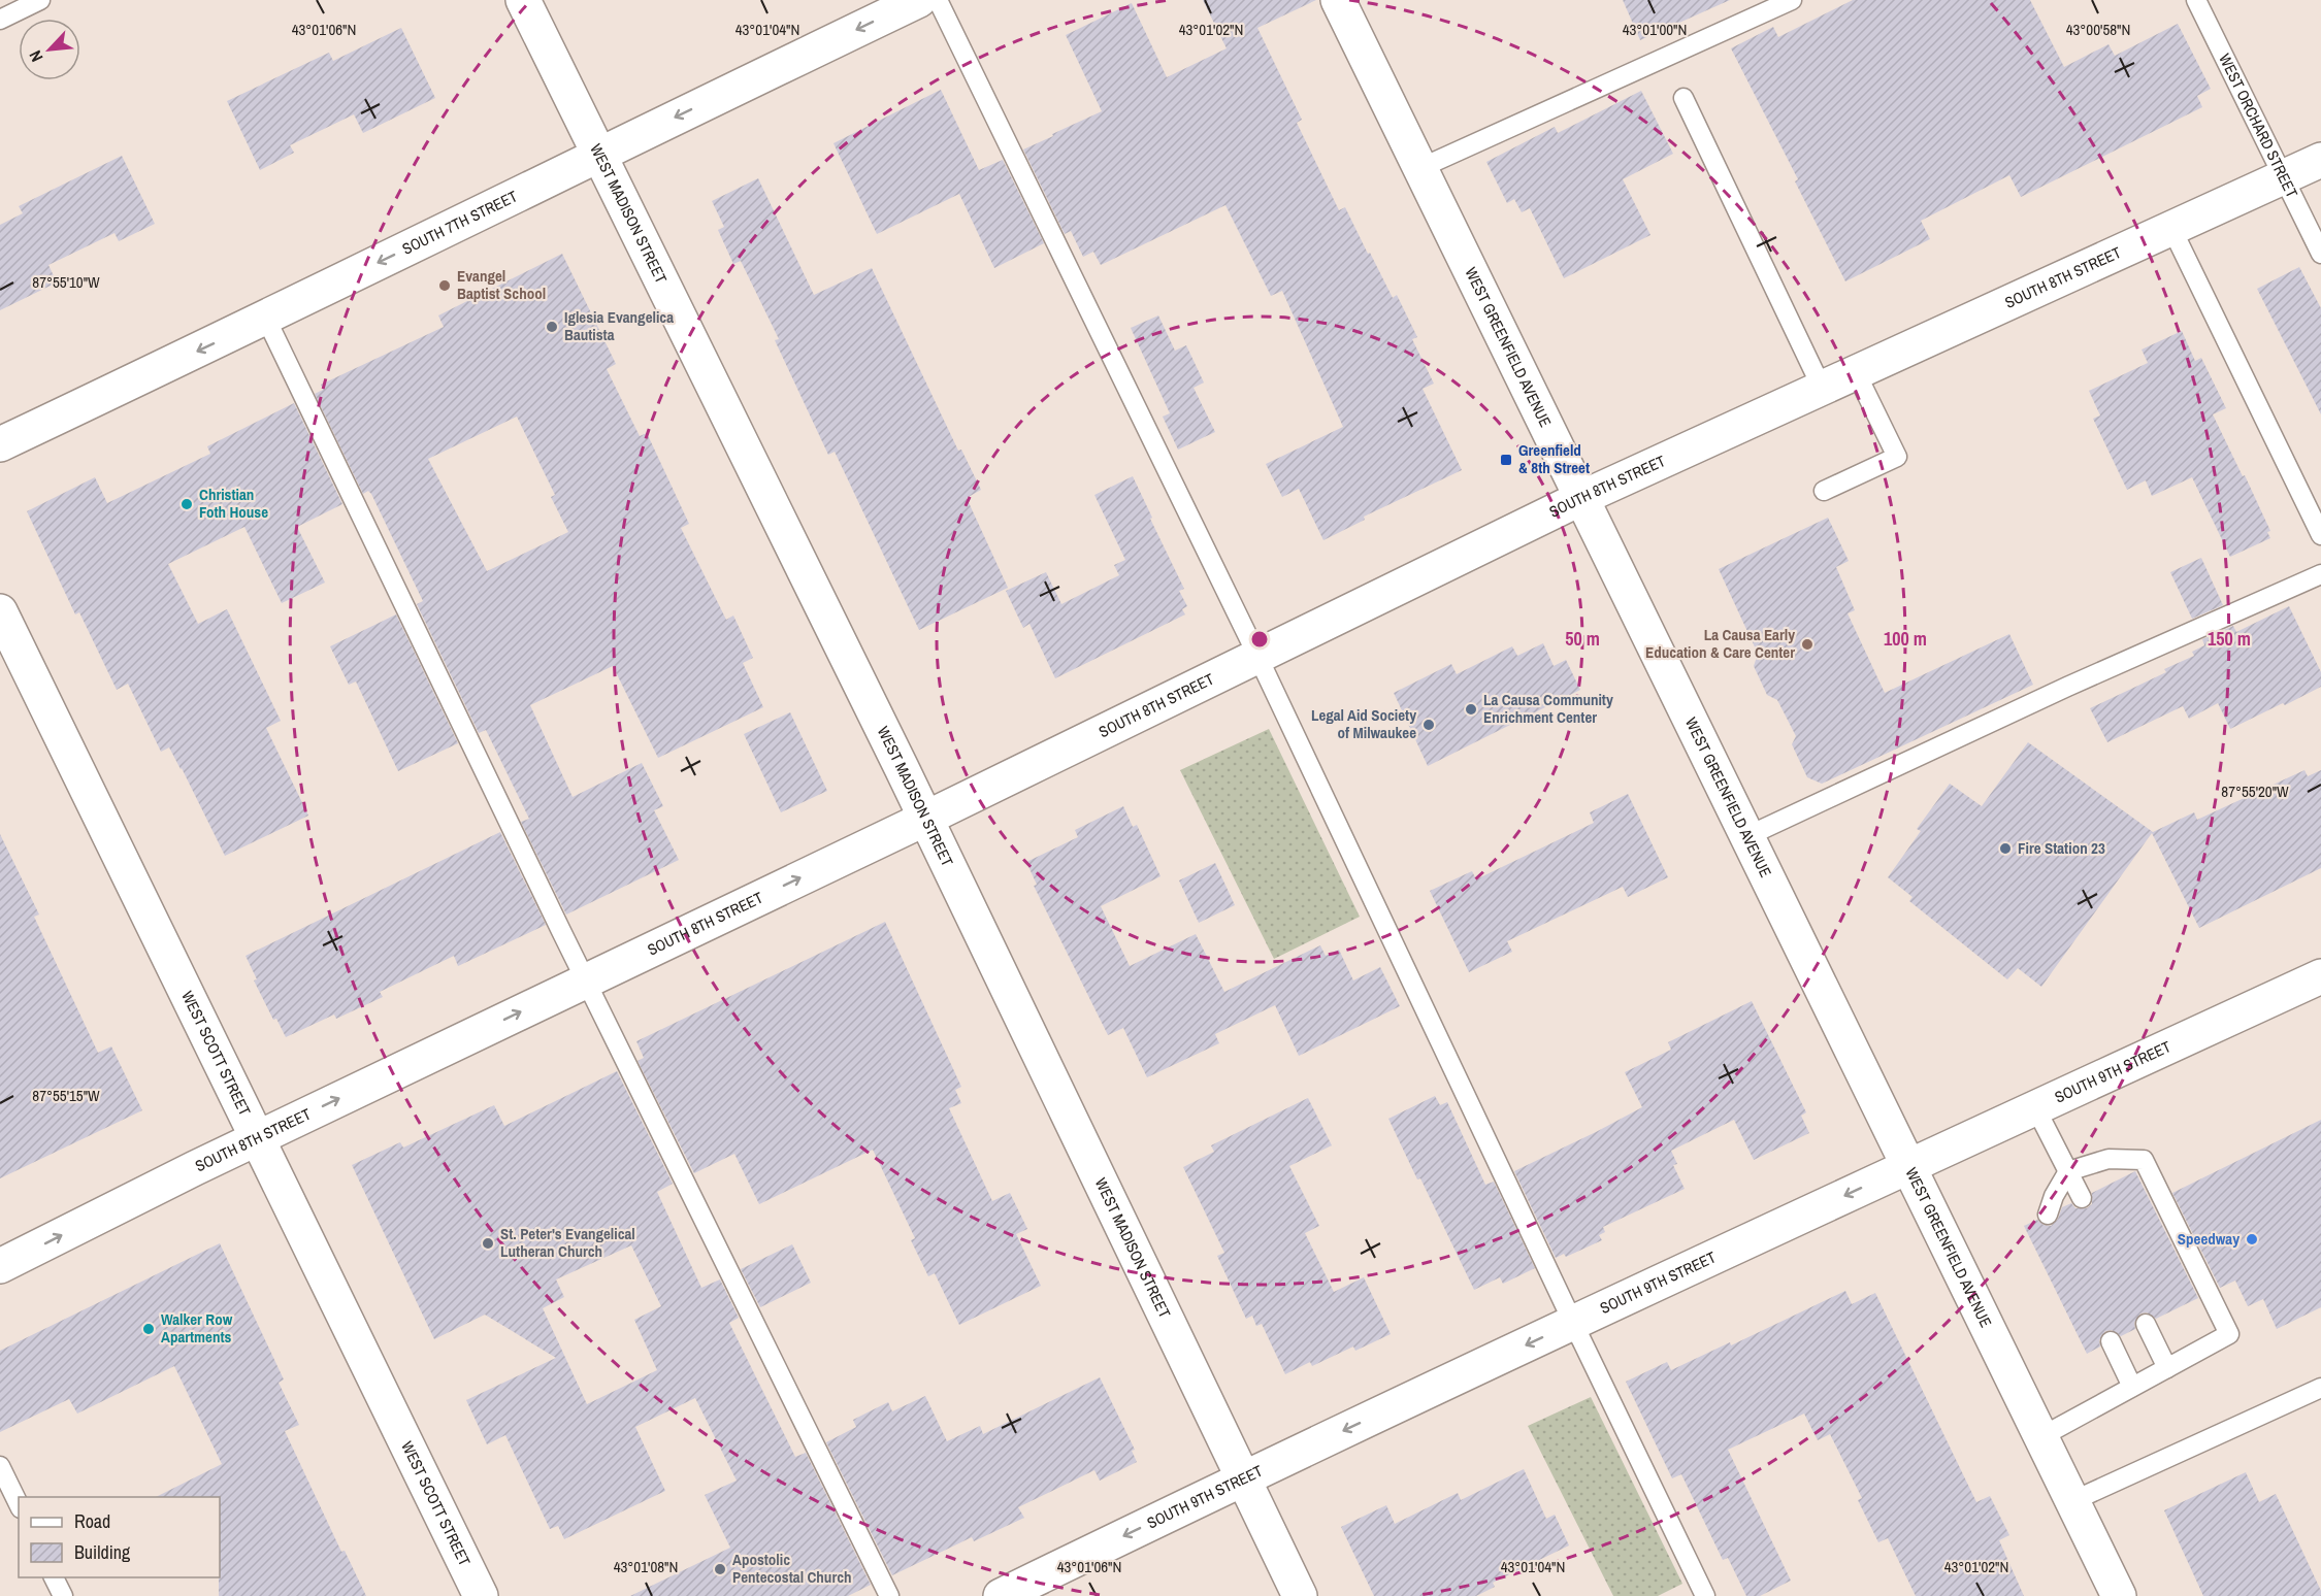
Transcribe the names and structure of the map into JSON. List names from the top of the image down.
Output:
{
  "streets": {
    "street": [
      "WEST MADISON STREET",
      "SOUTH 7TH STREET",
      "SOUTH 8TH STREET",
      "WEST GREENFIELD AVENUE",
      "WEST SCOTT STREET",
      "SOUTH 9TH STREET"
    ],
    "lane": ["WEST ORCHARD STREET"]
  },
  "crossings": [
    ["WEST ORCHARD STREET", "SOUTH 8TH STREET"],
    ["WEST MADISON STREET", "SOUTH 7TH STREET"],
    ["WEST MADISON STREET", "SOUTH 8TH STREET"],
    ["WEST MADISON STREET", "SOUTH 9TH STREET"],
    ["SOUTH 8TH STREET", "WEST GREENFIELD AVENUE"],
    ["SOUTH 8TH STREET", "WEST SCOTT STREET"],
    ["WEST GREENFIELD AVENUE", "SOUTH 9TH STREET"]
  ],
  "one_way": ["SOUTH 7TH STREET", "SOUTH 8TH STREET", "SOUTH 9TH STREET"],
  "places": {
    "other": [
      "Evangel Baptist School",
      "Iglesia Evangelica Bautista",
      "Christian Foth House",
      "La Causa Early Education & Care Center",
      "La Causa Community Enrichment Center",
      "Legal Aid Society of Milwaukee",
      "Fire Station 23",
      "Speedway",
      "St. Peter's Evangelical Lutheran Church",
      "Walker Row Apartments",
      "Apostolic Pentecostal Church"
    ],
    "transit": ["Greenfield & 8th Street"]
  },
  "legend": ["Road", "Building"],
  "north": "bottom left",
  "coordinates": [
    "43°01'06\"N",
    "43°01'04\"N",
    "43°01'02\"N",
    "43°00'58\"N",
    "43°01'00\"N",
    "87°55'10\"W",
    "87°55'20\"W",
    "87°55'15\"W",
    "43°01'08\"N"
  ],
  "rings": ["50 m", "100 m", "150 m"]
}
